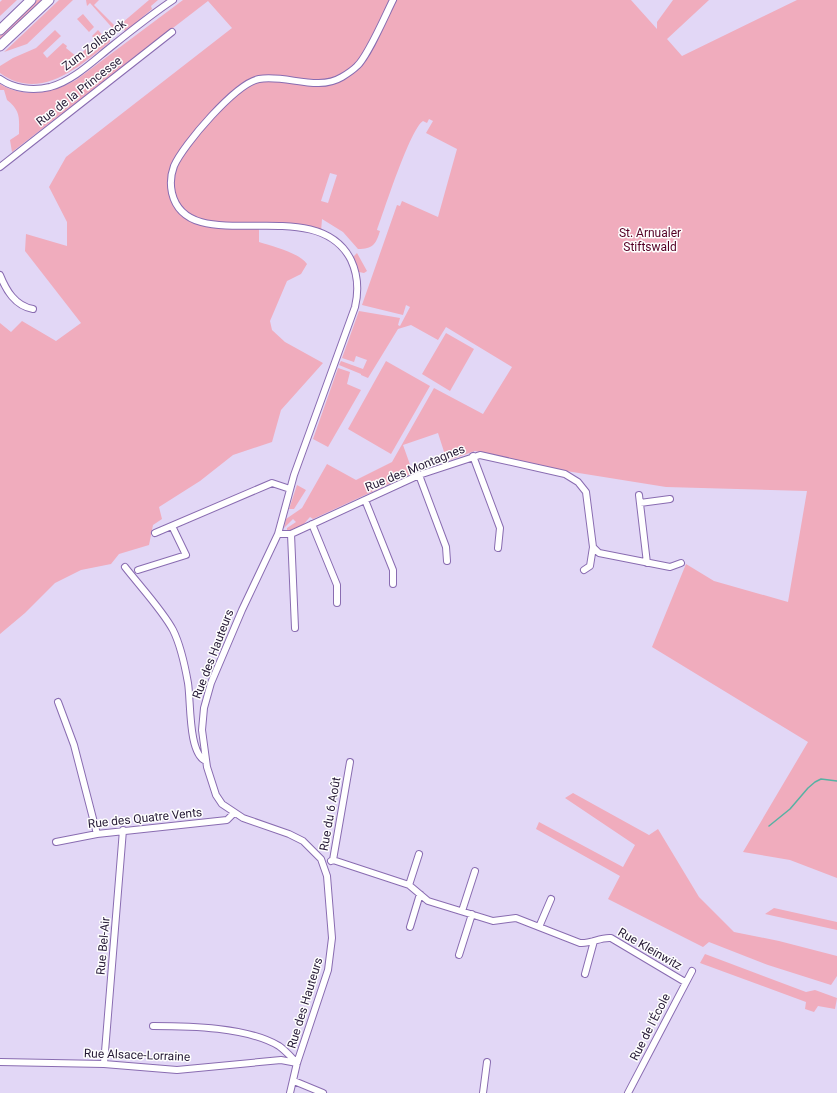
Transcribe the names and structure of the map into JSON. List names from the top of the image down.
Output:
{
  "streets": {
    "street": [
      "Zum Zollstock",
      "Rue de la Princesse",
      "Rue des Montagnes",
      "Rue des Hauteurs",
      "Rue du 6 Août",
      "Rue des Quatre Vents",
      "Rue Bel-Air",
      "Rue Kleinwitz",
      "Rue de l'École",
      "Rue Alsace-Lorraine"
    ]
  },
  "crossings": [
    ["Rue des Montagnes", "Rue des Hauteurs"],
    ["Rue des Hauteurs", "Rue du 6 Août"],
    ["Rue des Hauteurs", "Rue des Quatre Vents"],
    ["Rue des Hauteurs", "Rue Alsace-Lorraine"],
    ["Rue du 6 Août", "Rue Kleinwitz"],
    ["Rue des Quatre Vents", "Rue Bel-Air"],
    ["Rue Bel-Air", "Rue Alsace-Lorraine"],
    ["Rue Kleinwitz", "Rue de l'École"]
  ],
  "parks": ["St. Arnualer Stiftswald"]
}
